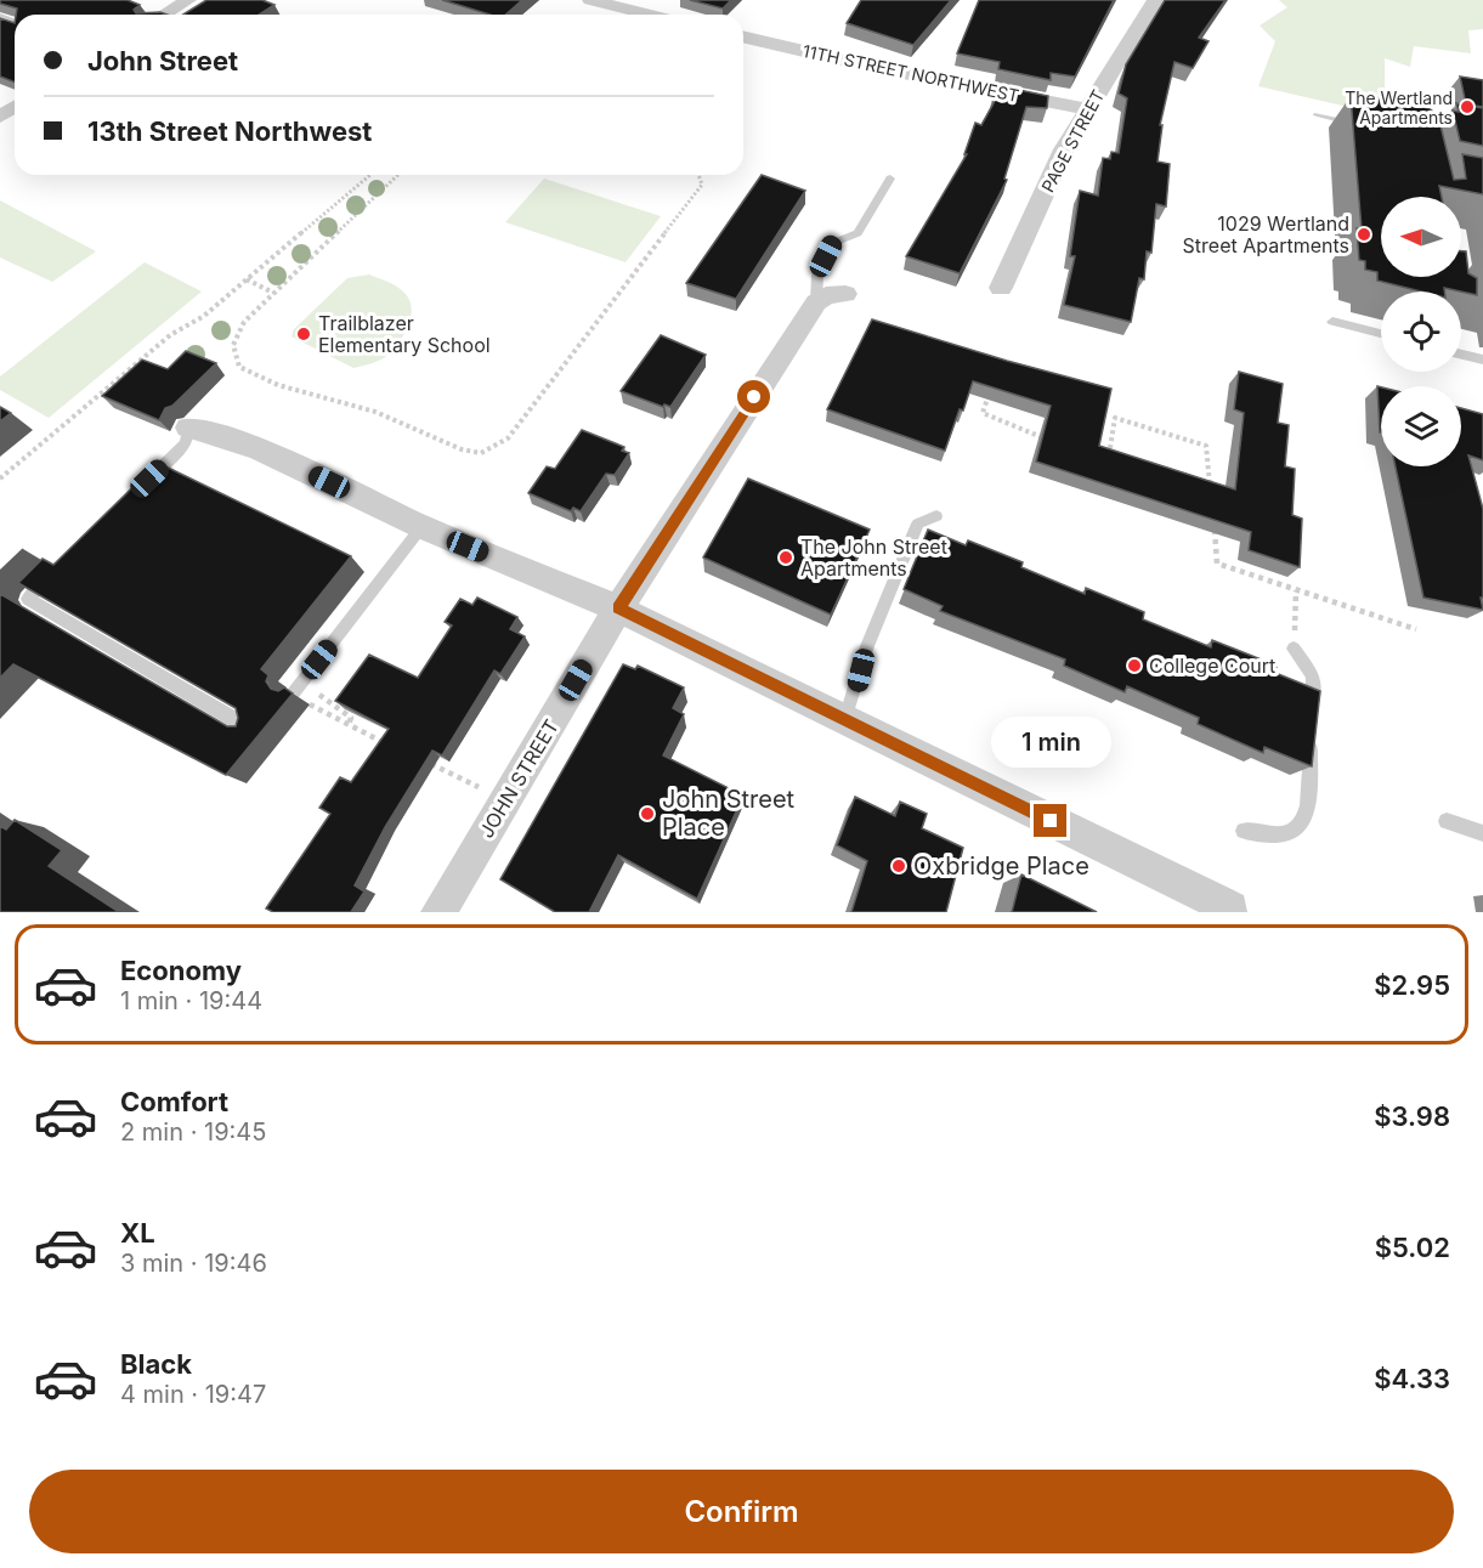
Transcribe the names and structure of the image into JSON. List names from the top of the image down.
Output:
{
  "streets": {
    "street": ["11TH STREET NORTHWEST", "PAGE STREET", "JOHN STREET"]
  },
  "crossings": [
    ["11TH STREET NORTHWEST", "PAGE STREET"]
  ],
  "places": [
    "The Wertland Apartments",
    "1029 Wertland Street Apartments",
    "Trailblazer Elementary School",
    "The John Street Apartments",
    "College Court",
    "John Street Place",
    "Oxbridge Place"
  ],
  "north": "left",
  "page": {
    "banner": ["John Street", "13th Street Northwest"],
    "bubble": "1 min",
    "list": [
      {
        "name": "Economy",
        "note": "1 min · 19:44",
        "value": "$2.95"
      },
      {
        "name": "Comfort",
        "note": "2 min · 19:45",
        "value": "$3.98"
      },
      {
        "name": "XL",
        "note": "3 min · 19:46",
        "value": "$5.02"
      },
      {
        "name": "Black",
        "note": "4 min · 19:47",
        "value": "$4.33"
      }
    ],
    "buttons": "Confirm"
  }
}
